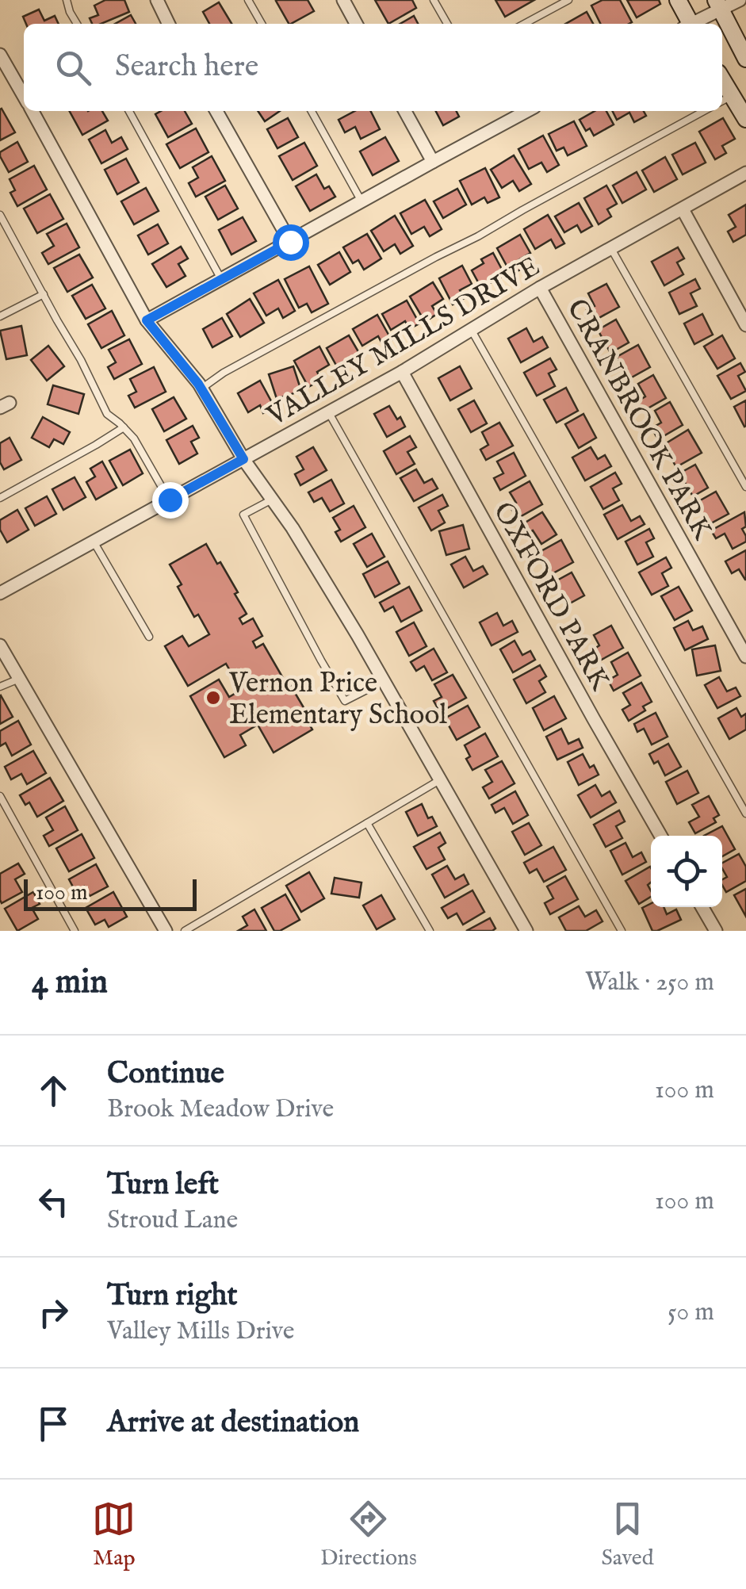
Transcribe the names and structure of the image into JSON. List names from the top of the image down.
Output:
{
  "streets": {
    "street": ["VALLEY MILLS DRIVE", "CRANBROOK PARK", "OXFORD PARK"]
  },
  "crossings": [
    ["VALLEY MILLS DRIVE", "CRANBROOK PARK"],
    ["VALLEY MILLS DRIVE", "OXFORD PARK"]
  ],
  "places": ["Vernon Price Elementary School"],
  "scale_bar": "100 m",
  "page": {
    "search": "Search here",
    "scale": "100 m",
    "heading": ["4 min", "Walk · 250 m"],
    "list": [
      ["Continue", "Brook Meadow Drive", "100 m"],
      ["Turn left", "Stroud Lane", "100 m"],
      ["Turn right", "Valley Mills Drive", "50 m"],
      "Arrive at destination"
    ],
    "nav": ["Map", "Directions", "Saved"]
  }
}
